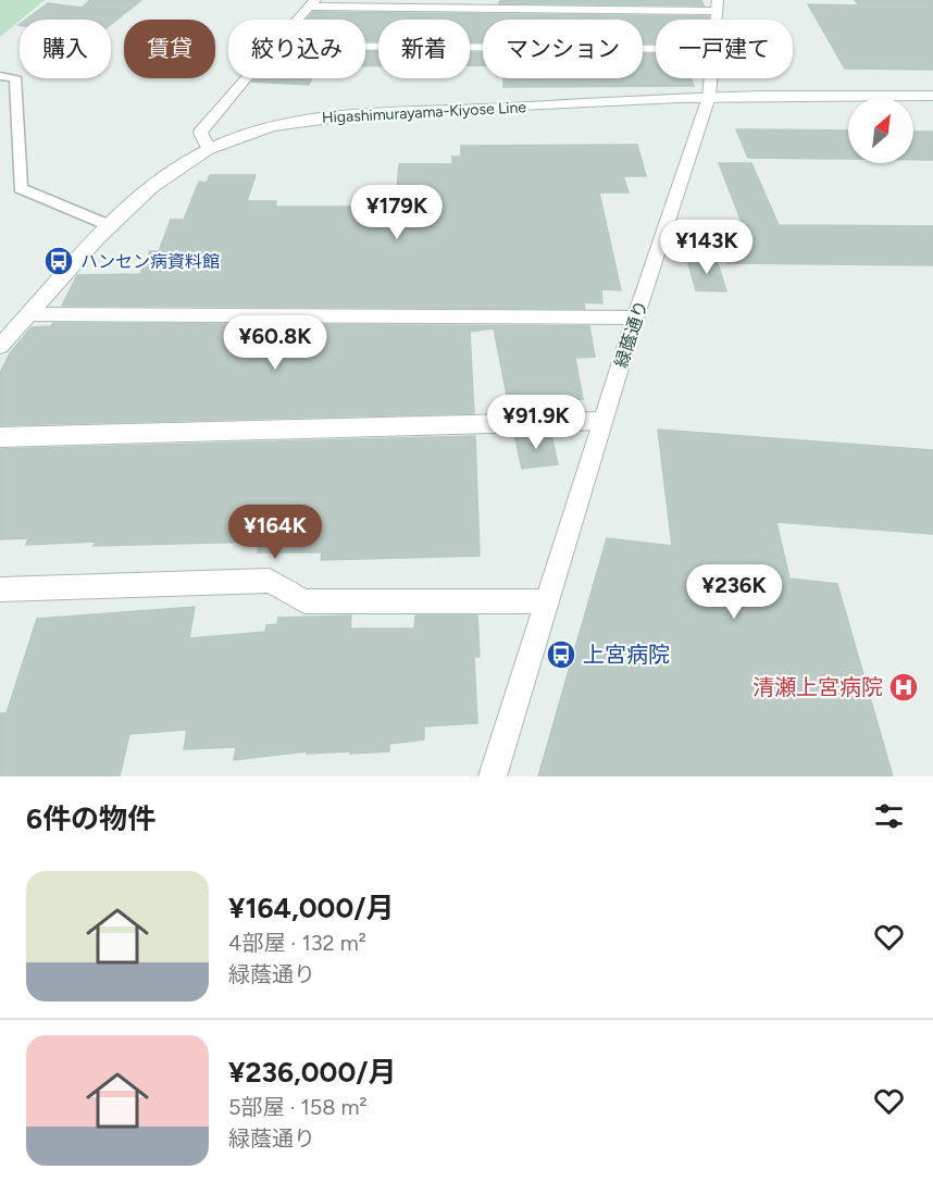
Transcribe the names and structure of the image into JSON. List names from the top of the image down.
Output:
{
  "streets": {
    "street": ["Higashimurayama-Kiyose Line", "緑蔭通り"]
  },
  "crossings": [
    ["Higashimurayama-Kiyose Line", "緑蔭通り"]
  ],
  "places": {
    "bus stop": ["ハンセン病資料館", "上宮病院"],
    "hospital": ["清瀬上宮病院"]
  },
  "north": "top right",
  "page": {
    "chip": [
      "購入",
      "賃貸",
      "絞り込み",
      "新着",
      "マンション",
      "一戸建て"
    ],
    "price": [
      "¥179K",
      "¥143K",
      "¥60.8K",
      "¥91.9K",
      "¥164K",
      "¥236K"
    ],
    "heading": "6件の物件",
    "list": [
      {
        "name": "¥164,000/月",
        "note": "4部屋 · 132 m² · 緑蔭通り"
      },
      {
        "name": "¥236,000/月",
        "note": "5部屋 · 158 m² · 緑蔭通り"
      }
    ]
  }
}
